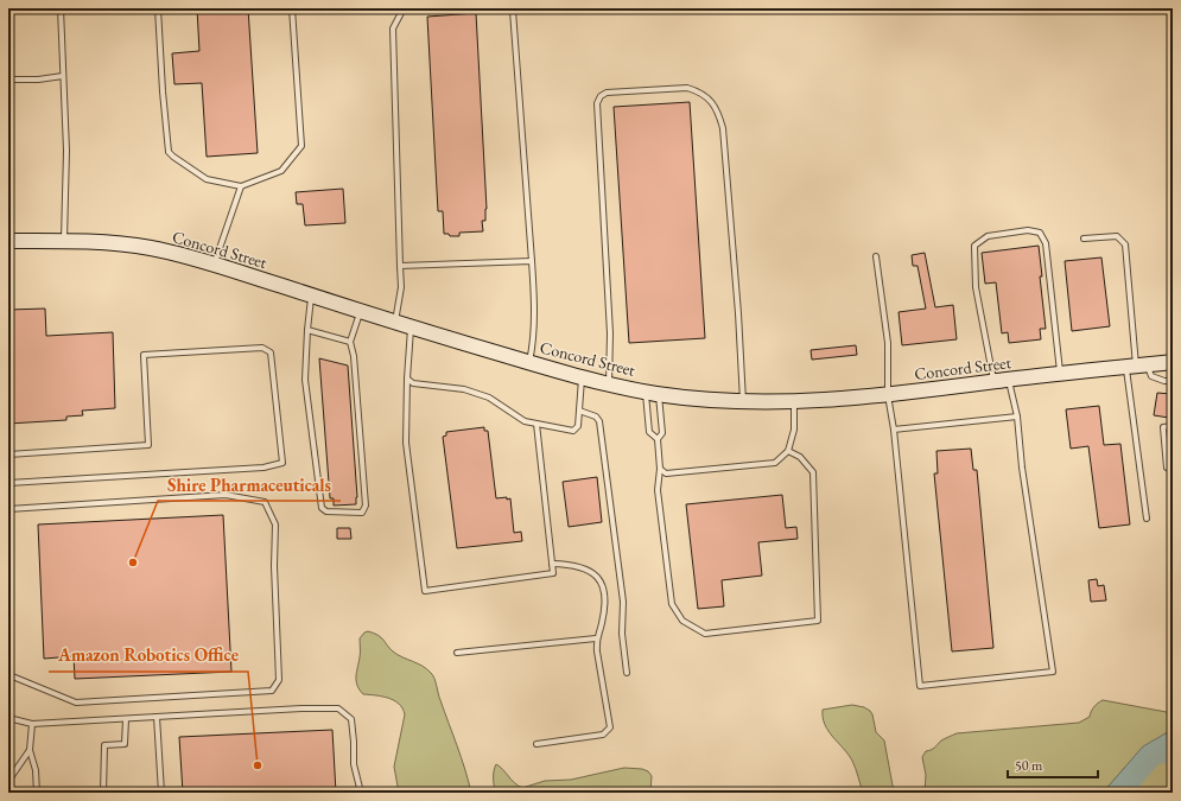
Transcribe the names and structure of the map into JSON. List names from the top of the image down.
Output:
{
  "streets": {
    "street": ["Concord Street"]
  },
  "places": ["Shire Pharmaceuticals", "Amazon Robotics Office"],
  "scale_bar": "50 m"
}
